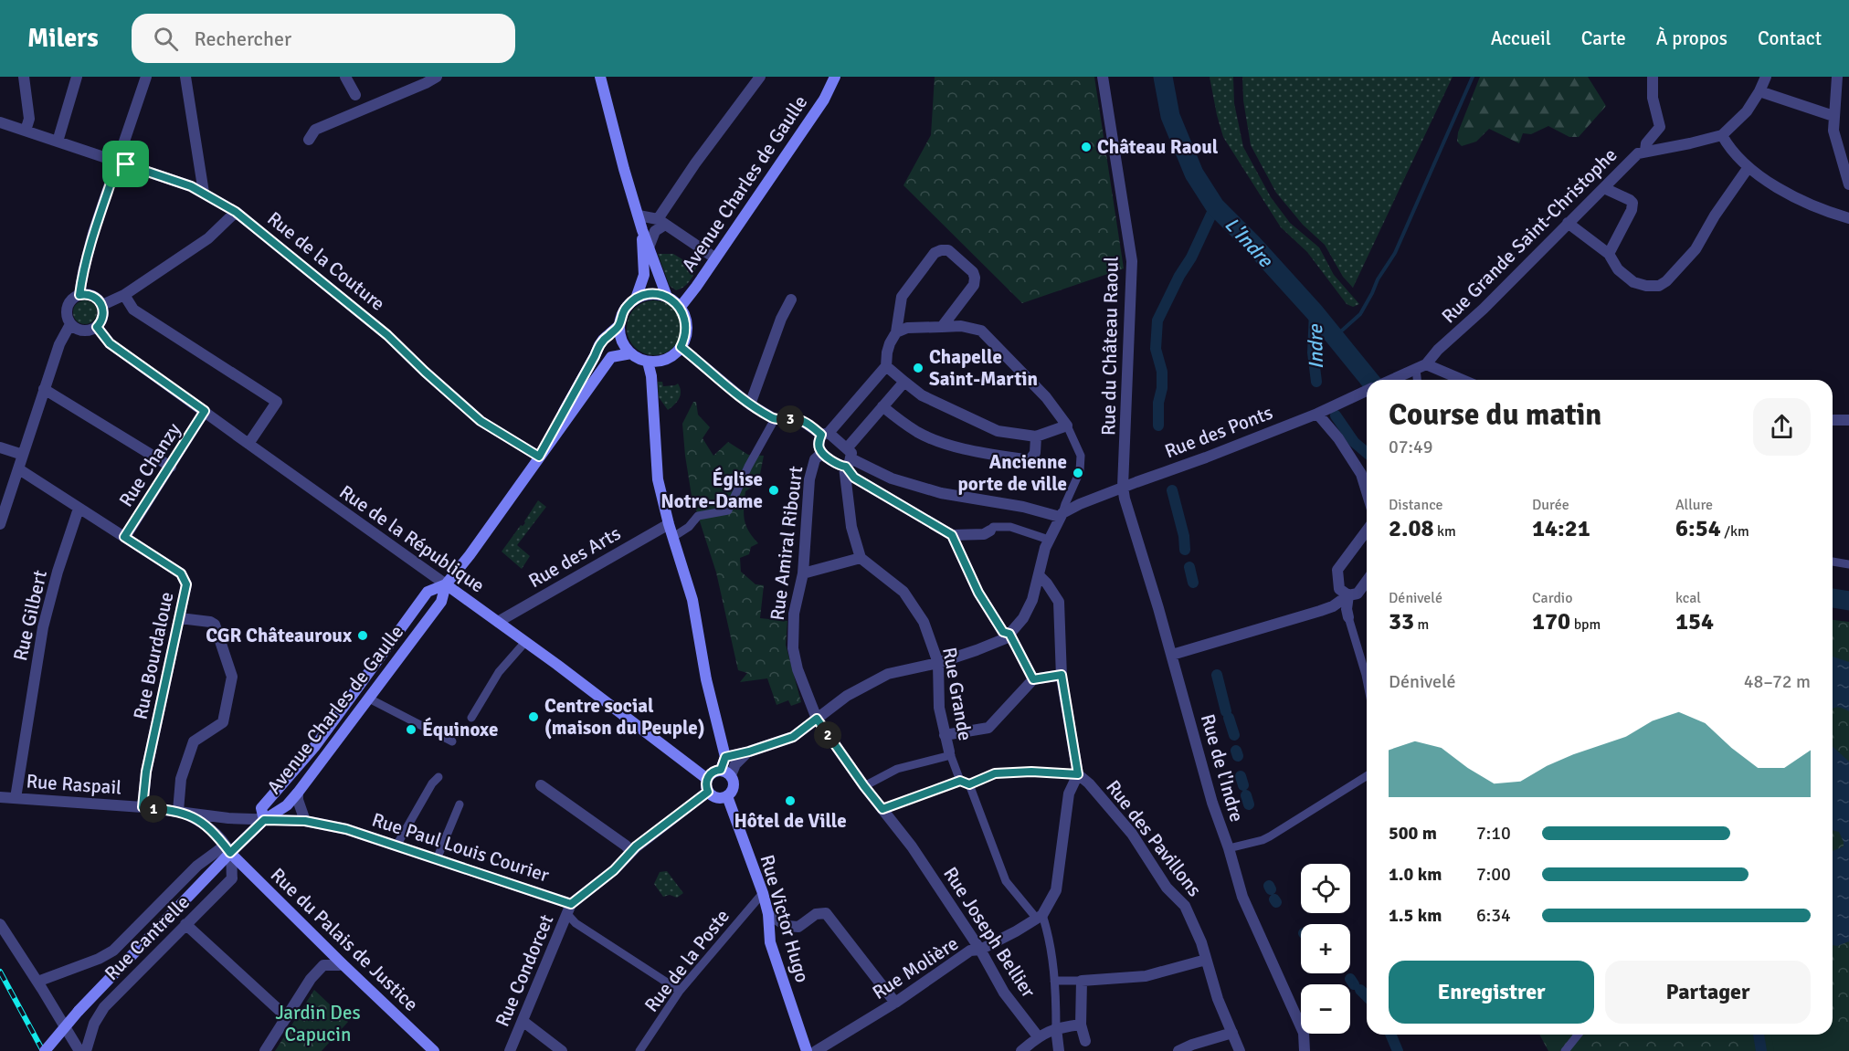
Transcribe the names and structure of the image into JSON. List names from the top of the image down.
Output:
{
  "streets": {
    "main road": [
      "Avenue Charles de Gaulle",
      "Rue de la République",
      "Rue Victor Hugo",
      "Rue du Palais de Justice"
    ],
    "street": [
      "Rue Grande Saint-Christophe",
      "Rue de la Couture",
      "Rue du Château Raoul",
      "Rue des Ponts",
      "Rue Chanzy",
      "Rue Amiral Ribourt",
      "Rue des Arts",
      "Rue Gilbert",
      "Rue Bourdaloue",
      "Rue Grande",
      "Rue de l'Indre",
      "Rue Raspail",
      "Rue des Pavillons",
      "Rue Paul Louis Courier",
      "Rue Joseph Bellier",
      "Rue Cantrelle",
      "Rue de la Poste",
      "Rue Molière",
      "Rue Condorcet"
    ]
  },
  "crossings": [
    ["Avenue Charles de Gaulle", "Rue de la Couture"],
    ["Avenue Charles de Gaulle", "Rue de la République"],
    ["Avenue Charles de Gaulle", "Rue Raspail"],
    ["Avenue Charles de Gaulle", "Rue Paul Louis Courier"],
    ["Avenue Charles de Gaulle", "Rue Cantrelle"],
    ["Avenue Charles de Gaulle", "Rue du Palais de Justice"],
    ["Rue du Château Raoul", "Rue des Ponts"],
    ["Rue du Château Raoul", "Rue de l'Indre"],
    ["Rue des Ponts", "Rue de l'Indre"],
    ["Rue Chanzy", "Rue de la République"],
    ["Rue Chanzy", "Rue Bourdaloue"],
    ["Rue de la République", "Rue des Arts"],
    ["Rue de la République", "Rue Victor Hugo"],
    ["Rue Amiral Ribourt", "Rue Joseph Bellier"],
    ["Rue Gilbert", "Rue Bourdaloue"],
    ["Rue Gilbert", "Rue Raspail"],
    ["Rue Bourdaloue", "Rue Raspail"],
    ["Rue Raspail", "Rue Paul Louis Courier"],
    ["Rue Raspail", "Rue Cantrelle"],
    ["Rue Raspail", "Rue du Palais de Justice"],
    ["Rue Paul Louis Courier", "Rue Condorcet"],
    ["Rue Victor Hugo", "Rue de la Poste"],
    ["Rue Joseph Bellier", "Rue Molière"],
    ["Rue Cantrelle", "Rue du Palais de Justice"]
  ],
  "water": ["L'Indre", "Indre"],
  "parks": ["Jardin Des Capucin"],
  "places": [
    "Château Raoul",
    "Chapelle Saint-Martin",
    "Ancienne porte de ville",
    "Église Notre-Dame",
    "CGR Châteauroux",
    "Centre social (maison du Peuple)",
    "Équinoxe",
    "Hôtel de Ville"
  ],
  "page": {
    "header": "Milers",
    "search": "Rechercher",
    "nav": [
      "Accueil",
      "Carte",
      "À propos",
      "Contact"
    ],
    "heading": ["Course du matin", "07:49"],
    "pins": ["3", "2", "1"],
    "stats": [
      ["Distance", "2.08 km"],
      ["Durée", "14:21"],
      ["Allure", "6:54 /km"],
      ["Dénivelé", "33 m"],
      ["Cardio", "170 bpm"],
      ["kcal", "154"]
    ],
    "chart": ["Dénivelé", "48–72 m"],
    "list": [
      {
        "name": "500 m",
        "note": "7:10"
      },
      {
        "name": "1.0 km",
        "note": "7:00"
      },
      {
        "name": "1.5 km",
        "note": "6:34"
      }
    ],
    "map_buttons": ["+", "−"],
    "buttons": ["Enregistrer", "Partager"]
  }
}
